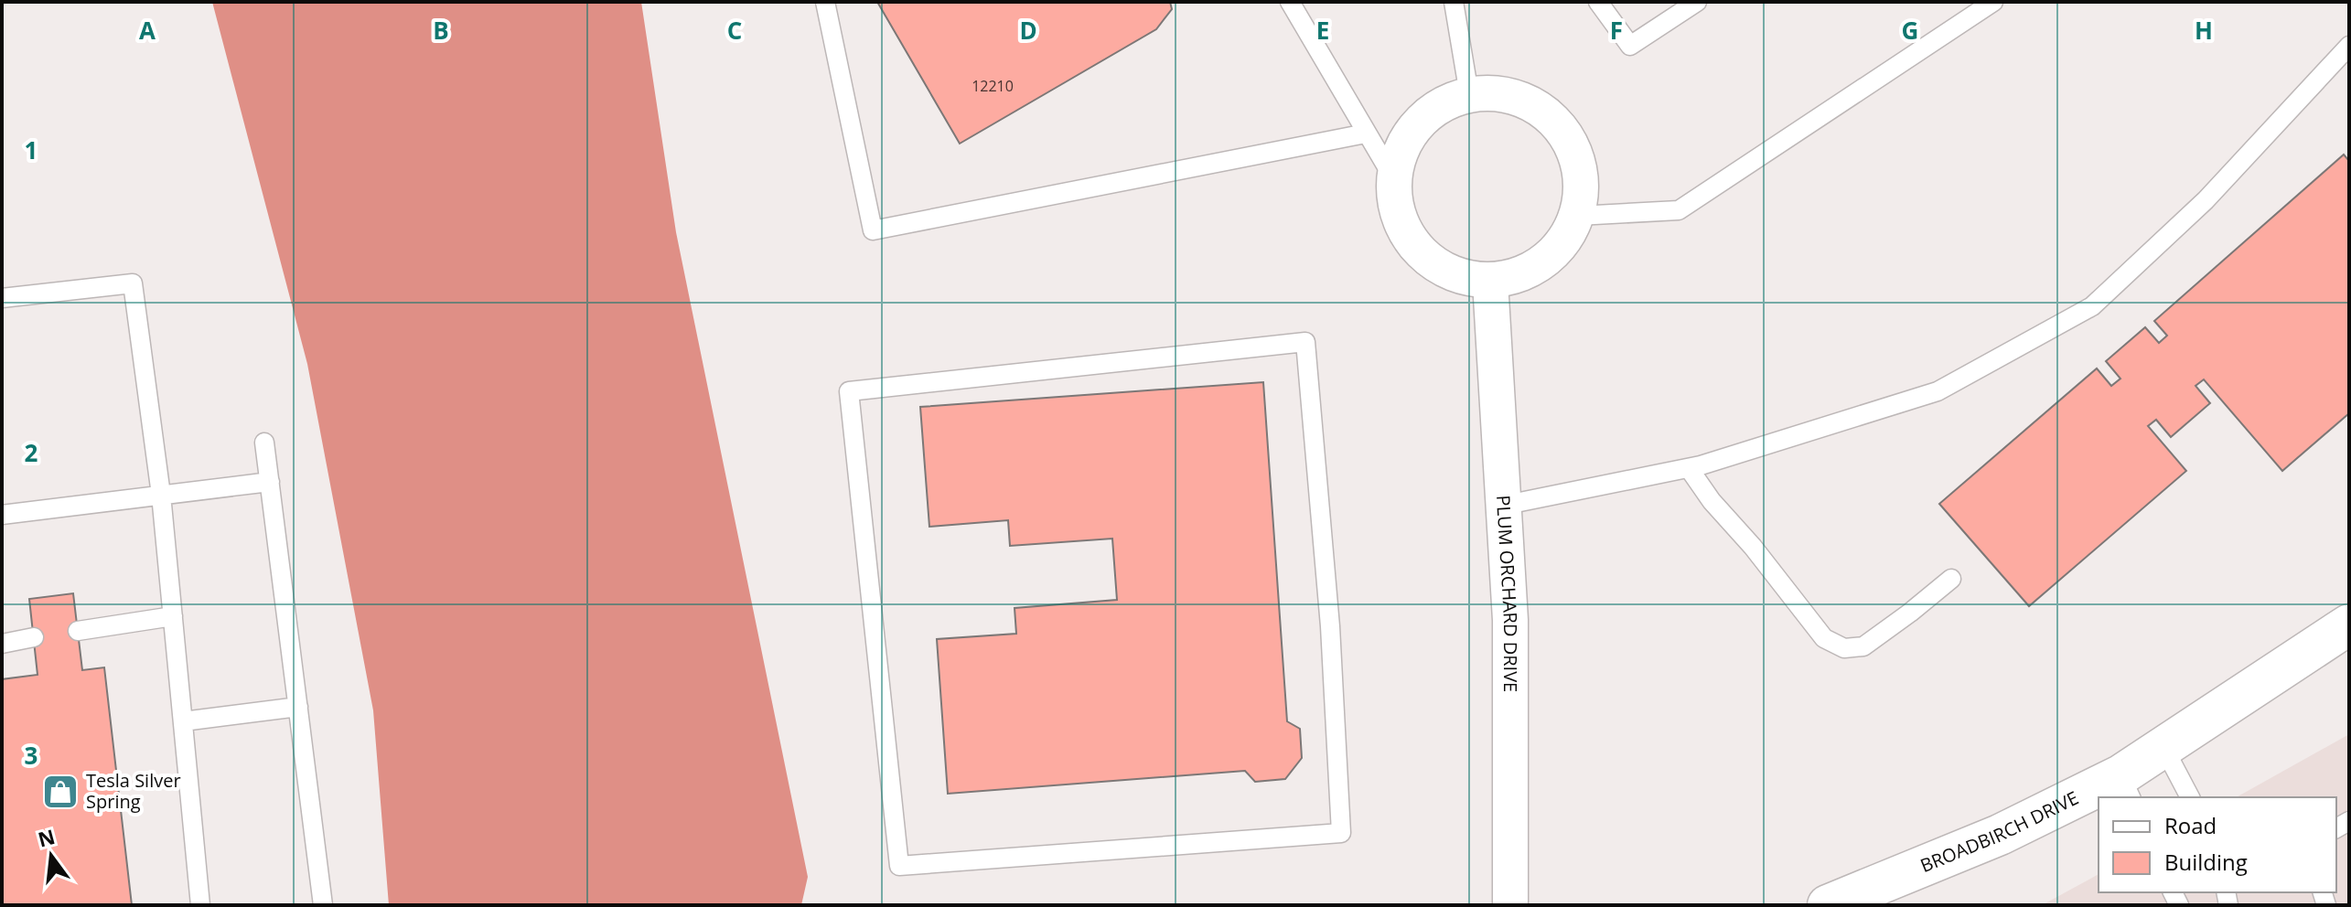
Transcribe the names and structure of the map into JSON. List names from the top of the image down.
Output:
{
  "streets": {
    "street": ["PLUM ORCHARD DRIVE", "BROADBIRCH DRIVE"]
  },
  "places": {
    "shop": ["Tesla Silver Spring"]
  },
  "house_numbers": ["12210"],
  "legend": ["Road", "Building"],
  "north": "top",
  "grid": {
    "columns": [
      "A",
      "B",
      "C",
      "D",
      "E",
      "F",
      "G",
      "H"
    ],
    "rows": ["1", "2", "3"]
  }
}
